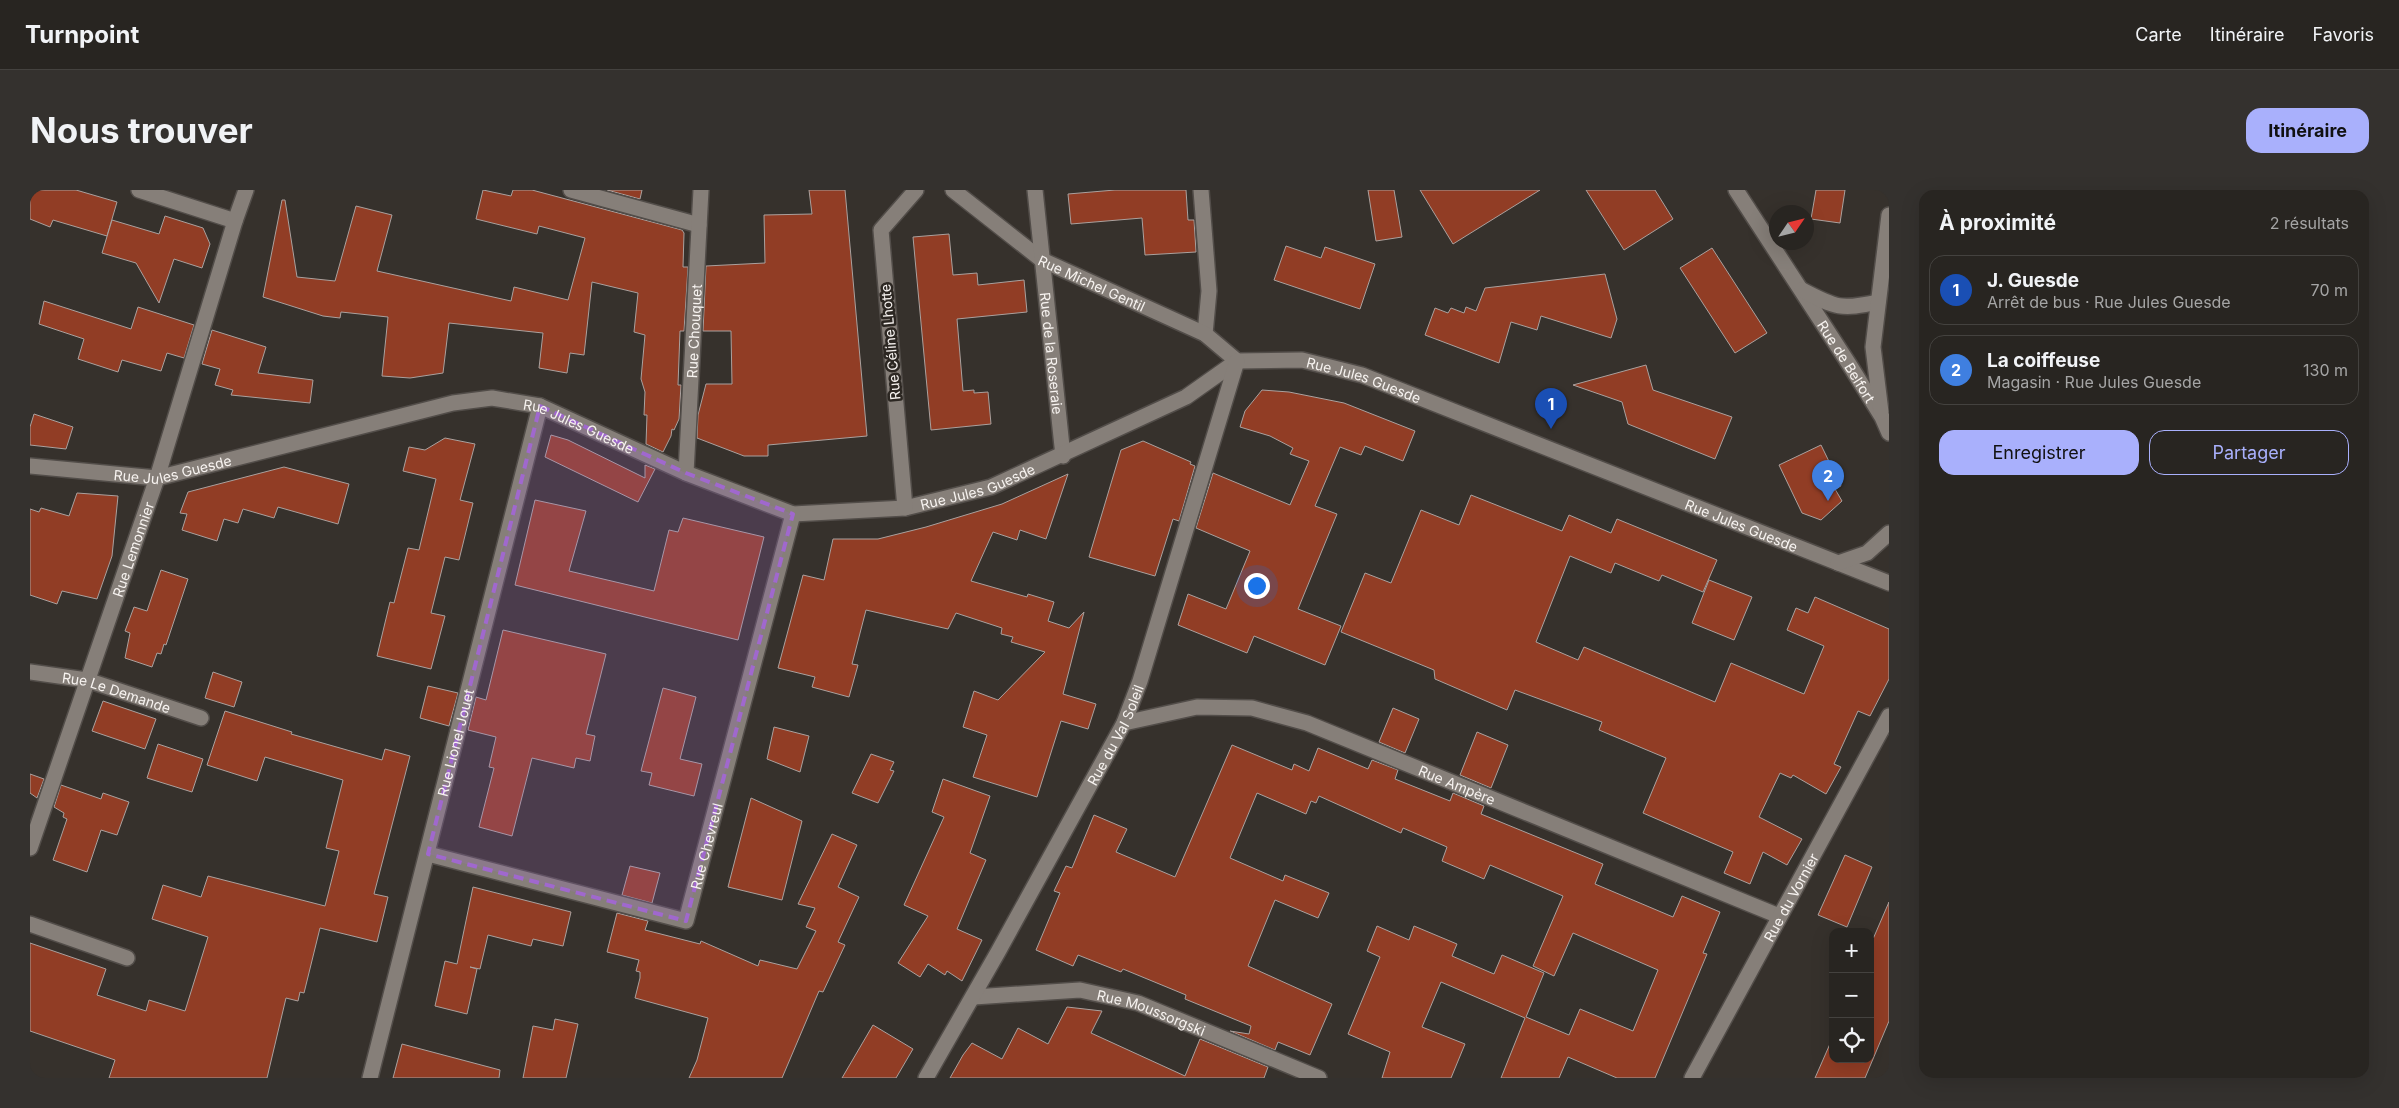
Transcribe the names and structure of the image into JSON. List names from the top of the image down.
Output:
{
  "streets": {
    "street": [
      "Rue Michel Gentil",
      "Rue Chouquet",
      "Rue Céline Lhotte",
      "Rue de la Roseraie",
      "Rue de Belfort",
      "Rue Jules Guesde",
      "Rue Lemonnier",
      "Rue Le Demande",
      "Rue du Val Soleil",
      "Rue Lionel Jouet",
      "Rue Ampère",
      "Rue Chevreul",
      "Rue du Vornier",
      "Rue Moussorgski"
    ]
  },
  "crossings": [
    ["Rue Michel Gentil", "Rue de la Roseraie"],
    ["Rue Michel Gentil", "Rue Jules Guesde"],
    ["Rue Michel Gentil", "Rue du Val Soleil"],
    ["Rue Chouquet", "Rue Jules Guesde"],
    ["Rue Céline Lhotte", "Rue Jules Guesde"],
    ["Rue de la Roseraie", "Rue Jules Guesde"],
    ["Rue Jules Guesde", "Rue Lemonnier"],
    ["Rue Jules Guesde", "Rue du Val Soleil"],
    ["Rue Jules Guesde", "Rue Lionel Jouet"],
    ["Rue Jules Guesde", "Rue Chevreul"],
    ["Rue Lemonnier", "Rue Le Demande"],
    ["Rue du Val Soleil", "Rue Ampère"],
    ["Rue du Val Soleil", "Rue Moussorgski"],
    ["Rue Lionel Jouet", "Rue Chevreul"],
    ["Rue Ampère", "Rue du Vornier"]
  ],
  "north": "top right",
  "page": {
    "header": "Turnpoint",
    "nav": ["Carte", "Itinéraire", "Favoris"],
    "buttons": [
      "Itinéraire",
      ["Enregistrer", "Partager"]
    ],
    "title": "Nous trouver",
    "heading": ["À proximité", "2 résultats"],
    "list": [
      {
        "mark": "1",
        "name": "J. Guesde",
        "note": "Arrêt de bus · Rue Jules Guesde",
        "value": "70 m"
      },
      {
        "mark": "2",
        "name": "La coiffeuse",
        "note": "Magasin · Rue Jules Guesde",
        "value": "130 m"
      }
    ],
    "pins": ["1", "2"],
    "map_buttons": ["+", "−"]
  }
}
